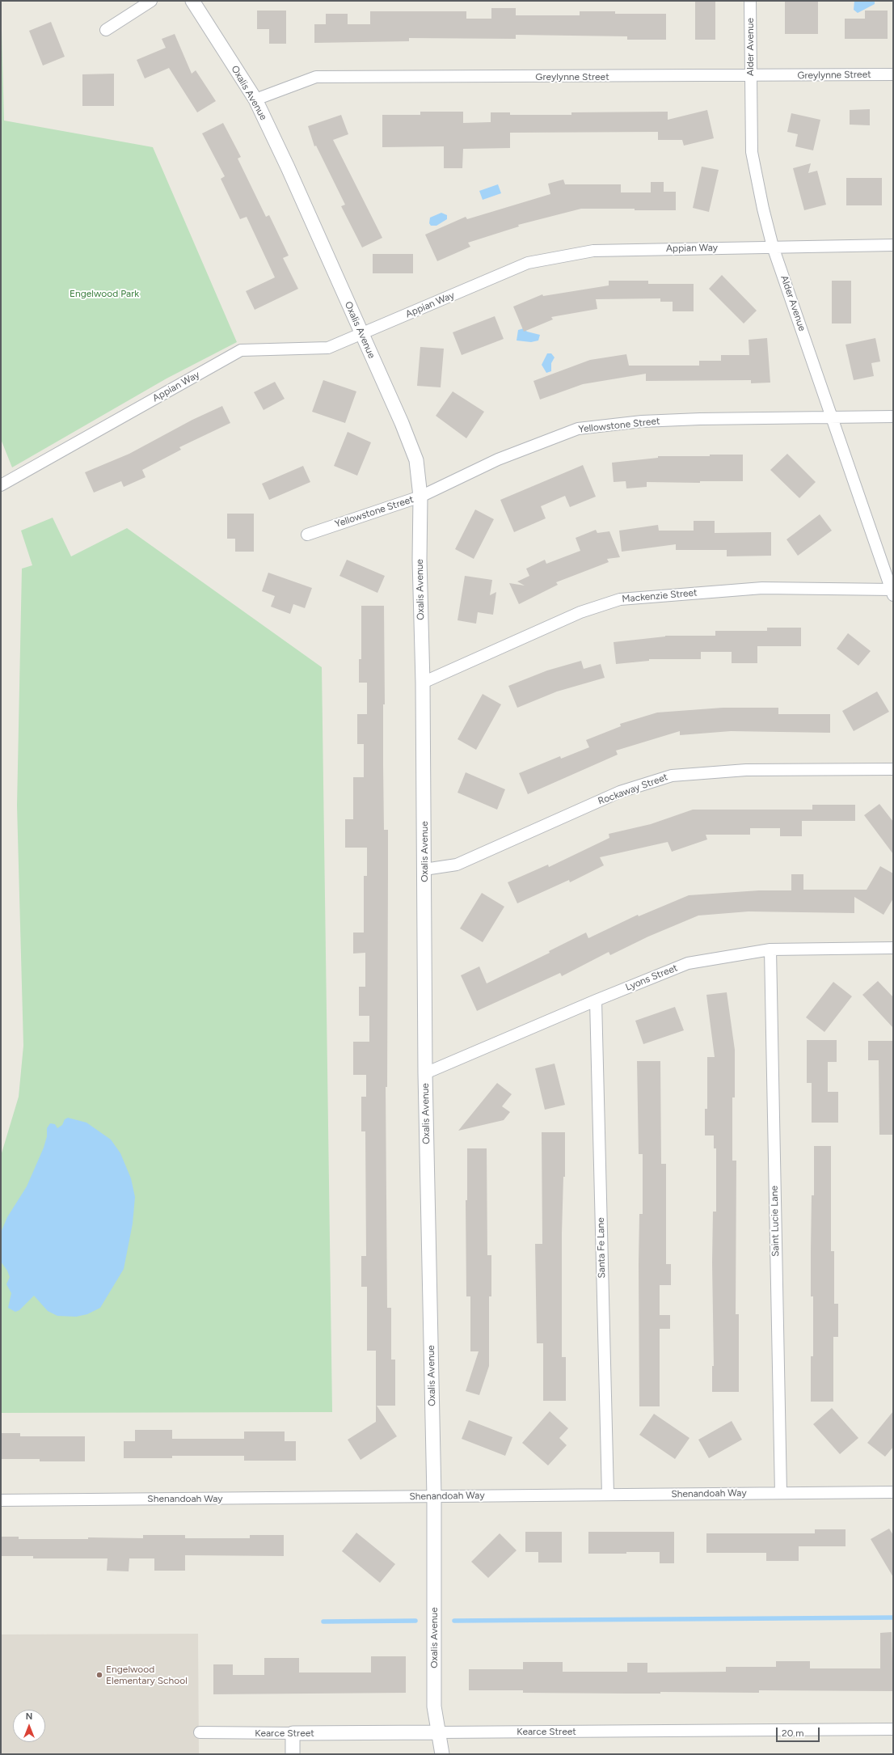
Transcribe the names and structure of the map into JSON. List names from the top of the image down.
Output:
{
  "streets": {
    "street": [
      "Alder Avenue",
      "Greylynne Street",
      "Oxalis Avenue",
      "Appian Way",
      "Yellowstone Street",
      "Mackenzie Street",
      "Rockaway Street",
      "Lyons Street",
      "Saint Lucie Lane",
      "Santa Fe Lane",
      "Shenandoah Way",
      "Kearce Street"
    ]
  },
  "crossings": [
    ["Alder Avenue", "Greylynne Street"],
    ["Alder Avenue", "Appian Way"],
    ["Alder Avenue", "Yellowstone Street"],
    ["Alder Avenue", "Mackenzie Street"],
    ["Greylynne Street", "Oxalis Avenue"],
    ["Oxalis Avenue", "Appian Way"],
    ["Oxalis Avenue", "Yellowstone Street"],
    ["Oxalis Avenue", "Mackenzie Street"],
    ["Oxalis Avenue", "Rockaway Street"],
    ["Oxalis Avenue", "Lyons Street"],
    ["Oxalis Avenue", "Shenandoah Way"],
    ["Oxalis Avenue", "Kearce Street"],
    ["Lyons Street", "Saint Lucie Lane"],
    ["Lyons Street", "Santa Fe Lane"],
    ["Saint Lucie Lane", "Shenandoah Way"],
    ["Santa Fe Lane", "Shenandoah Way"]
  ],
  "parks": ["Engelwood Park"],
  "places": ["Engelwood Elementary School"],
  "scale_bar": "20 m",
  "north": "top"
}
